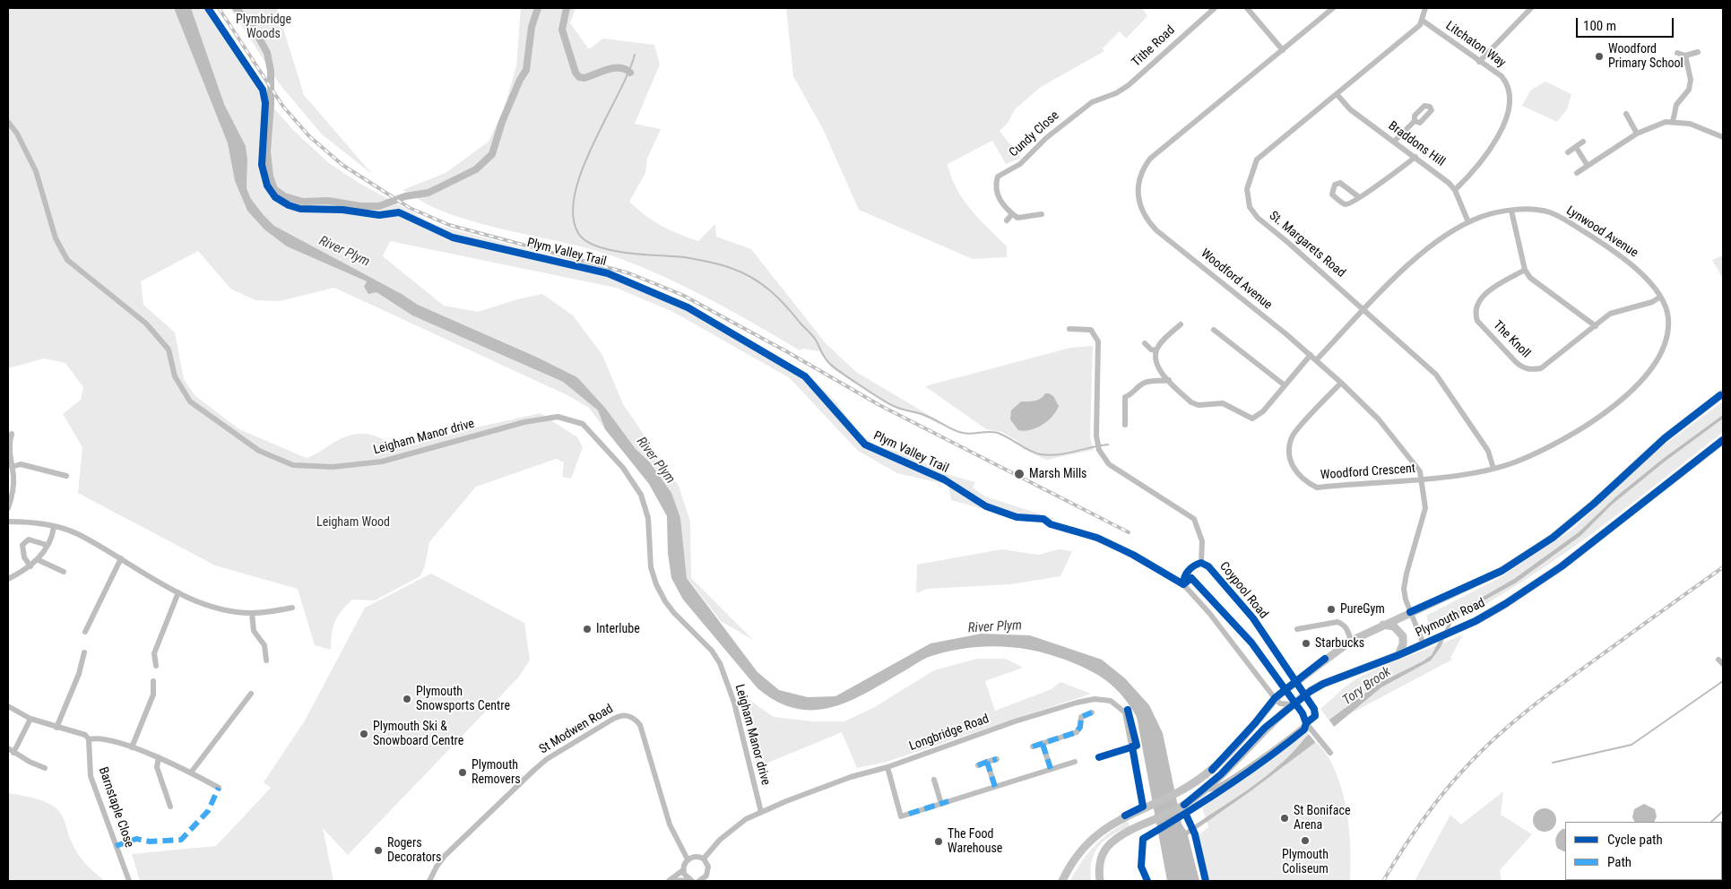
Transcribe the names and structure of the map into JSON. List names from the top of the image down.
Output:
{
  "streets": {
    "main road": ["Plymouth Road"],
    "street": [
      "Litchaton Way",
      "Tithe Road",
      "Cundy Close",
      "Braddons Hill",
      "Lynwood Avenue",
      "St. Margarets Road",
      "Woodford Avenue",
      "The Knoll",
      "Leigham Manor drive",
      "Woodford Crescent",
      "Coypool Road",
      "St Modwen Road",
      "Longbridge Road",
      "Barnstaple Close"
    ],
    "cycle path": ["Plym Valley Trail"]
  },
  "crossings": [
    ["Litchaton Way", "Braddons Hill"],
    ["Litchaton Way", "St. Margarets Road"],
    ["Tithe Road", "Cundy Close"],
    ["Braddons Hill", "Lynwood Avenue"],
    ["Braddons Hill", "St. Margarets Road"],
    ["Lynwood Avenue", "St. Margarets Road"],
    ["Lynwood Avenue", "Woodford Avenue"],
    ["Lynwood Avenue", "The Knoll"],
    ["Lynwood Avenue", "Woodford Crescent"],
    ["Woodford Avenue", "Woodford Crescent"],
    ["Woodford Avenue", "Plymouth Road"],
    ["Leigham Manor drive", "Longbridge Road"],
    ["Coypool Road", "Plymouth Road"],
    ["Plymouth Road", "Longbridge Road"]
  ],
  "water": ["River Plym", "Tory Brook"],
  "parks": ["Plymbridge Woods", "Leigham Wood"],
  "places": [
    "Woodford Primary School",
    "Marsh Mills",
    "PureGym",
    "Interlube",
    "Starbucks",
    "Plymouth Snowsports Centre",
    "Plymouth Ski & Snowboard Centre",
    "Plymouth Removers",
    "St Boniface Arena",
    "Plymouth Coliseum",
    "The Food Warehouse",
    "Rogers Decorators"
  ],
  "legend": ["Cycle path", "Path"],
  "scale_bar": "100 m"
}
